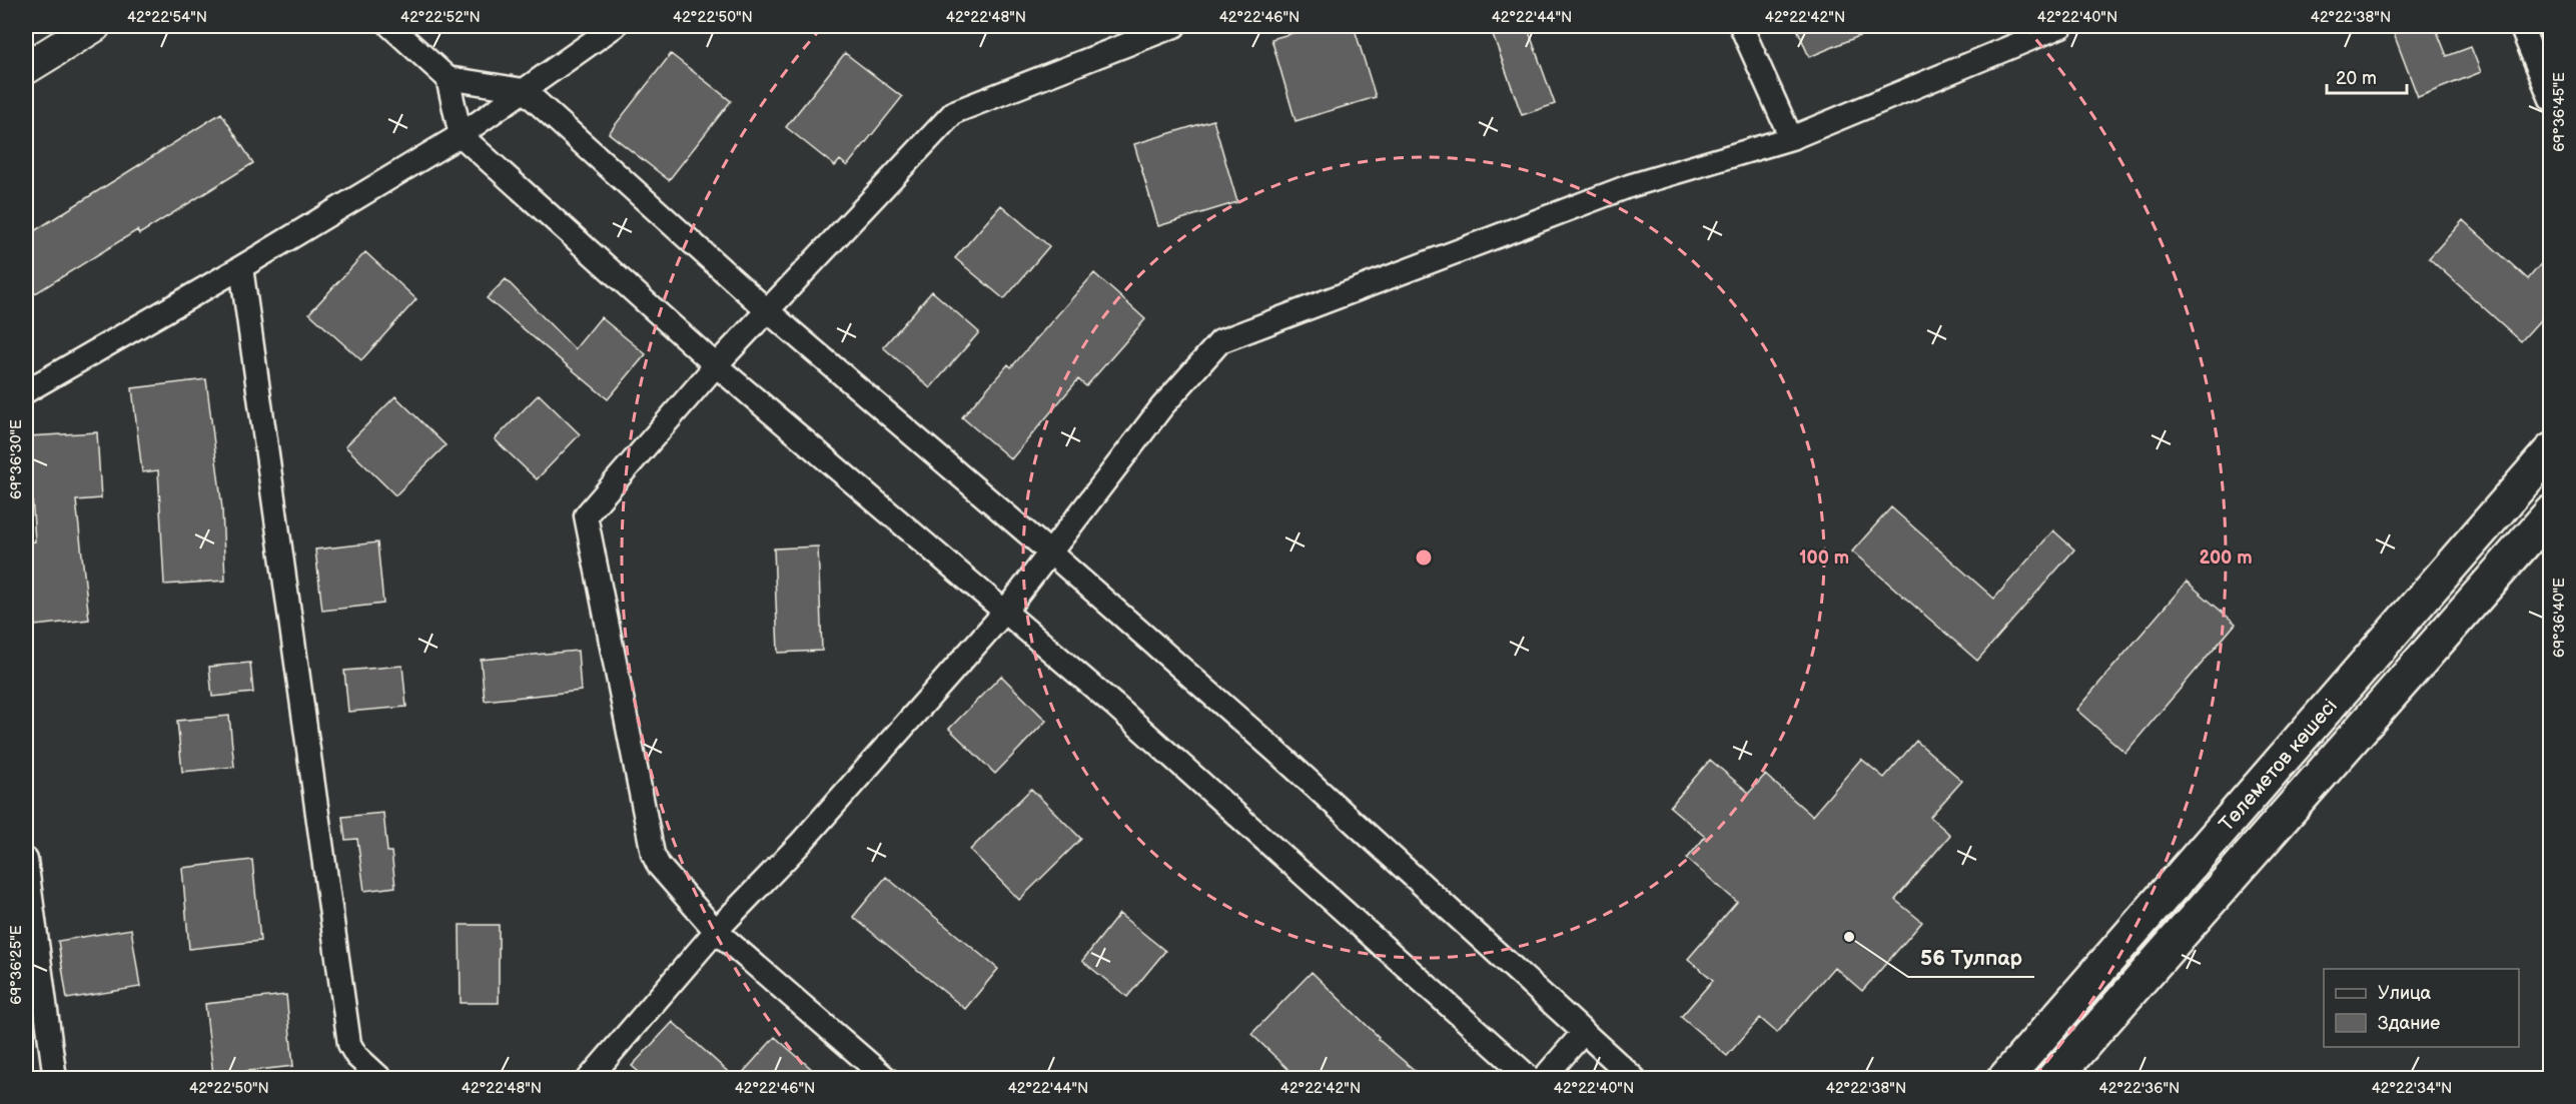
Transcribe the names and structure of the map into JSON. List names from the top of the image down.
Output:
{
  "streets": {
    "main road": ["Төлеметов көшесі"]
  },
  "places": ["56 Тулпар"],
  "legend": ["Улица", "Здание"],
  "scale_bar": "20 m",
  "coordinates": [
    "42°22'54\"N",
    "42°22'52\"N",
    "42°22'50\"N",
    "42°22'48\"N",
    "42°22'46\"N",
    "42°22'44\"N",
    "42°22'42\"N",
    "42°22'40\"N",
    "42°22'38\"N",
    "69°36'45\"E",
    "69°36'30\"E",
    "69°36'40\"E",
    "69°36'25\"E",
    "42°22'36\"N",
    "42°22'34\"N"
  ],
  "rings": ["100 m", "200 m"]
}
